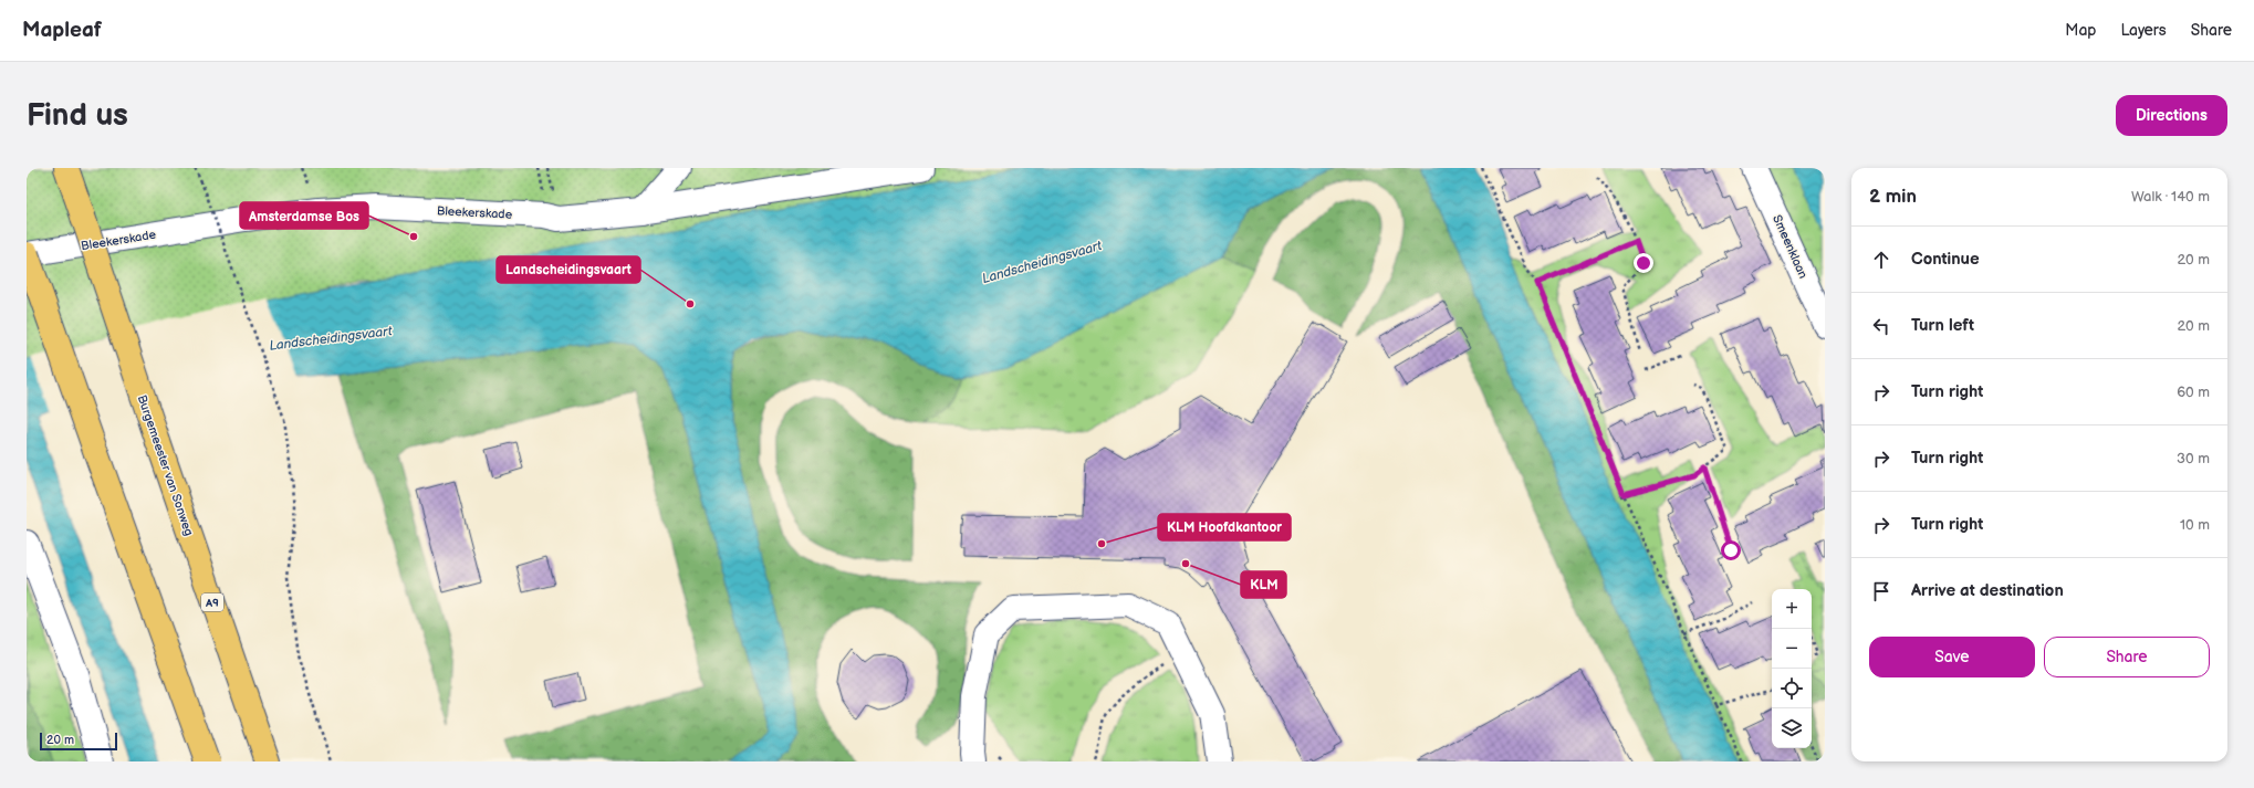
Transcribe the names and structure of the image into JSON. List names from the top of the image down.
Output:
{
  "streets": {
    "highway": ["Burgemeester van Sonweg", "A9"],
    "street": ["Bleekerskade", "Smeenklaan"]
  },
  "water": ["Landscheidingsvaart"],
  "places": [
    "Amsterdamse Bos",
    "Landscheidingsvaart",
    "KLM Hoofdkantoor",
    "KLM"
  ],
  "scale_bar": "20 m",
  "page": {
    "header": "Mapleaf",
    "nav": ["Map", "Layers", "Share"],
    "buttons": [
      "Directions",
      ["Save", "Share"]
    ],
    "title": "Find us",
    "heading": ["2 min", "Walk · 140 m"],
    "list": [
      ["Continue", "20 m"],
      ["Turn left", "20 m"],
      ["Turn right", "60 m"],
      ["Turn right", "30 m"],
      ["Turn right", "10 m"],
      "Arrive at destination"
    ],
    "map_buttons": ["+", "−"],
    "scale": "20 m"
  }
}
